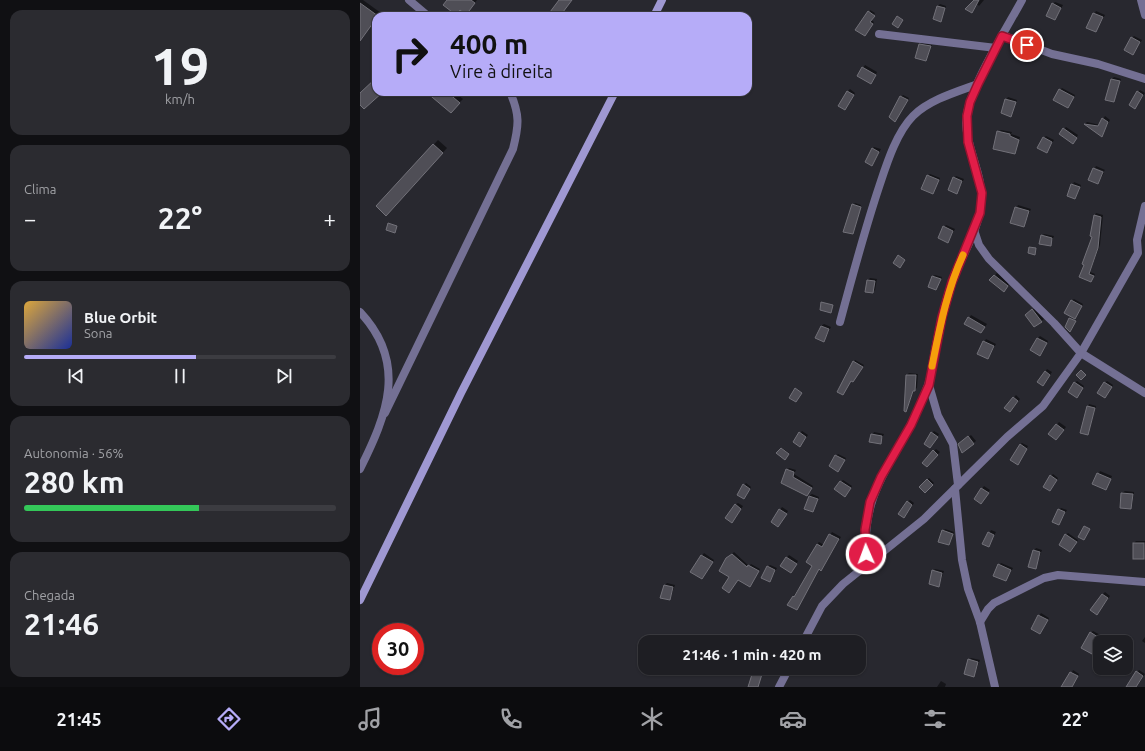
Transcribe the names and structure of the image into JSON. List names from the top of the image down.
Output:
{
  "page": {
    "tile": [
      ["19", "km/h"],
      "Clima",
      ["Autonomia · 56%", "280 km"],
      ["Chegada", "21:46"]
    ],
    "turn": ["400 m", "Vire à direita"],
    "heat": ["−", "22°", "+"],
    "song": ["Blue Orbit", "Sona"],
    "limit": "30",
    "trip": "21:46 · 1 min · 420 m",
    "tabs": ["21:45", "22°"]
  }
}
